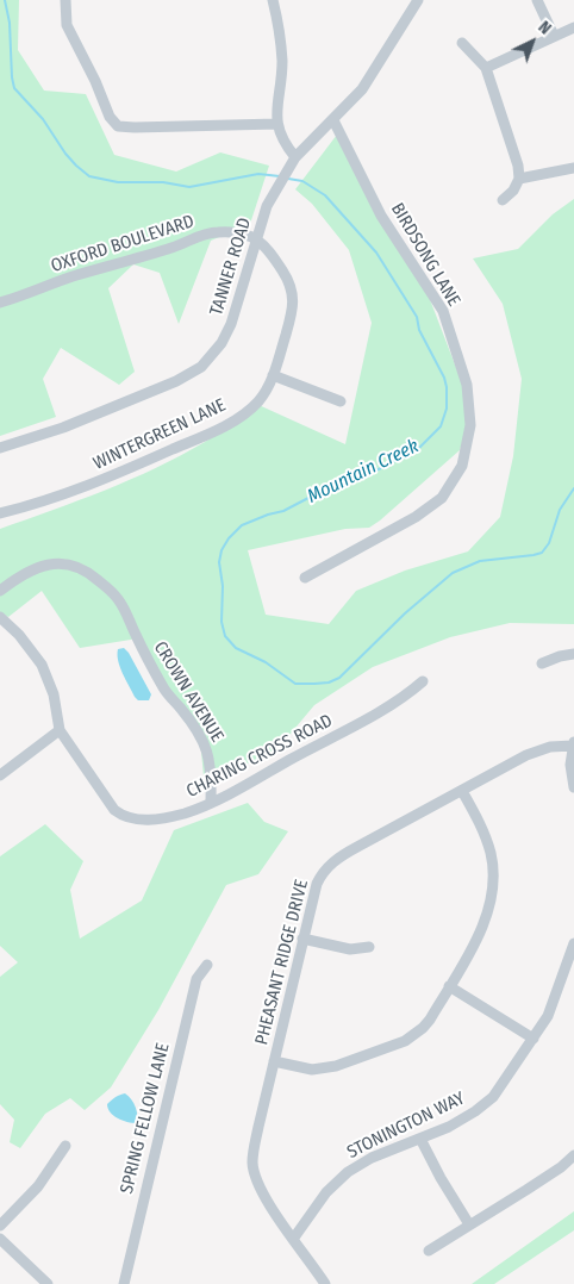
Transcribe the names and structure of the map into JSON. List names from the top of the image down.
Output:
{
  "streets": {
    "street": [
      "OXFORD BOULEVARD",
      "BIRDSONG LANE",
      "TANNER ROAD",
      "WINTERGREEN LANE",
      "CROWN AVENUE",
      "CHARING CROSS ROAD",
      "PHEASANT RIDGE DRIVE",
      "SPRING FELLOW LANE",
      "STONINGTON WAY"
    ]
  },
  "crossings": [
    ["OXFORD BOULEVARD", "TANNER ROAD"],
    ["OXFORD BOULEVARD", "WINTERGREEN LANE"],
    ["BIRDSONG LANE", "TANNER ROAD"],
    ["TANNER ROAD", "WINTERGREEN LANE"],
    ["CROWN AVENUE", "CHARING CROSS ROAD"],
    ["PHEASANT RIDGE DRIVE", "STONINGTON WAY"]
  ],
  "water": ["Mountain Creek"],
  "north": "top right"
}
